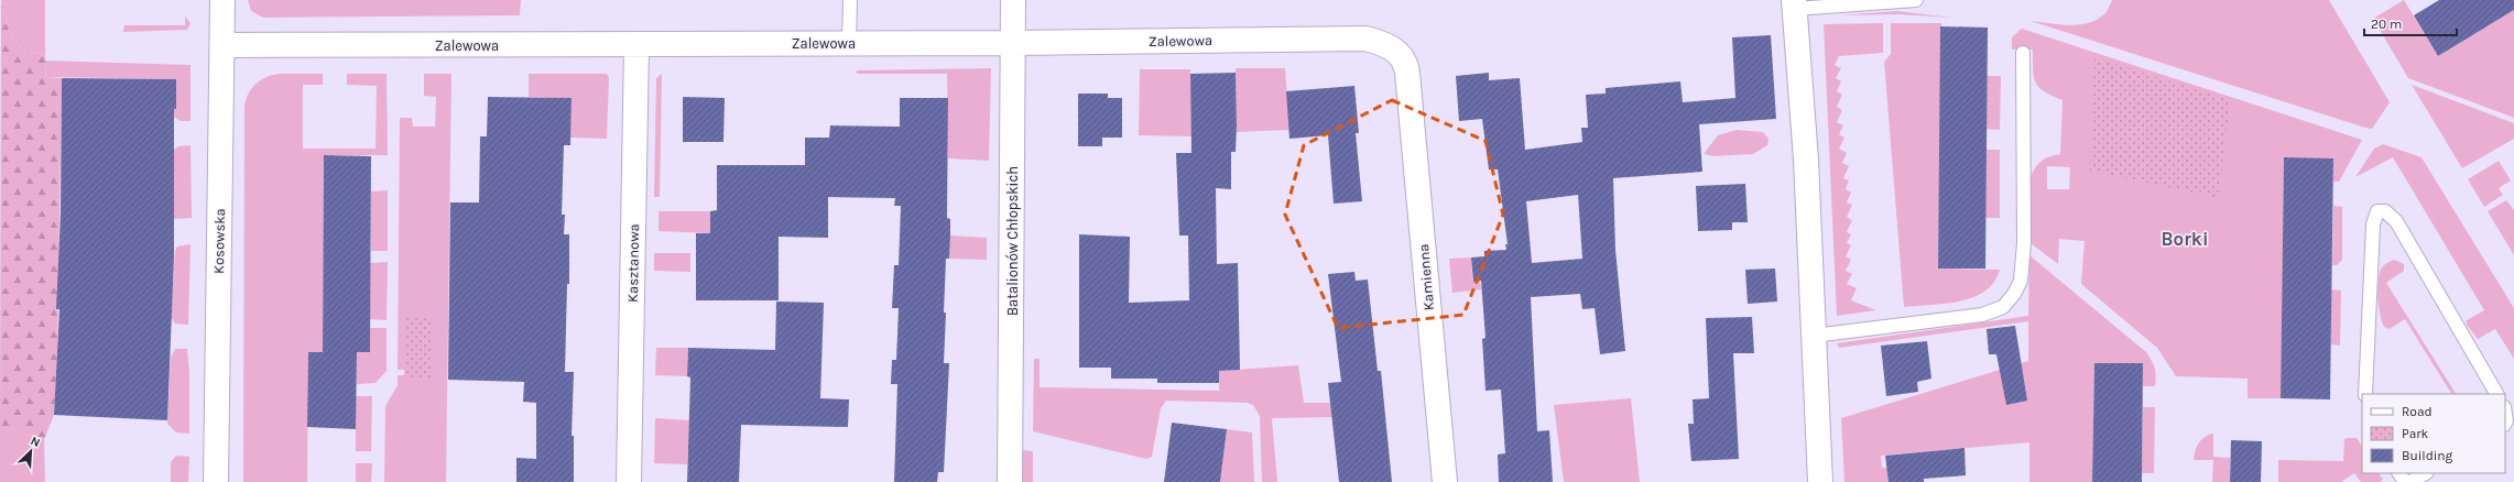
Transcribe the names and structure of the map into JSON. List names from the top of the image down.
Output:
{
  "streets": {
    "street": [
      "Zalewowa",
      "Kosowska",
      "Batalionów Chłopskich",
      "Kasztanowa",
      "Kamienna"
    ]
  },
  "crossings": [
    ["Zalewowa", "Kosowska"],
    ["Zalewowa", "Batalionów Chłopskich"],
    ["Zalewowa", "Kasztanowa"],
    ["Zalewowa", "Kamienna"]
  ],
  "districts": ["Borki"],
  "legend": ["Road", "Park", "Building"],
  "scale_bar": "20 m",
  "north": "top right"
}
